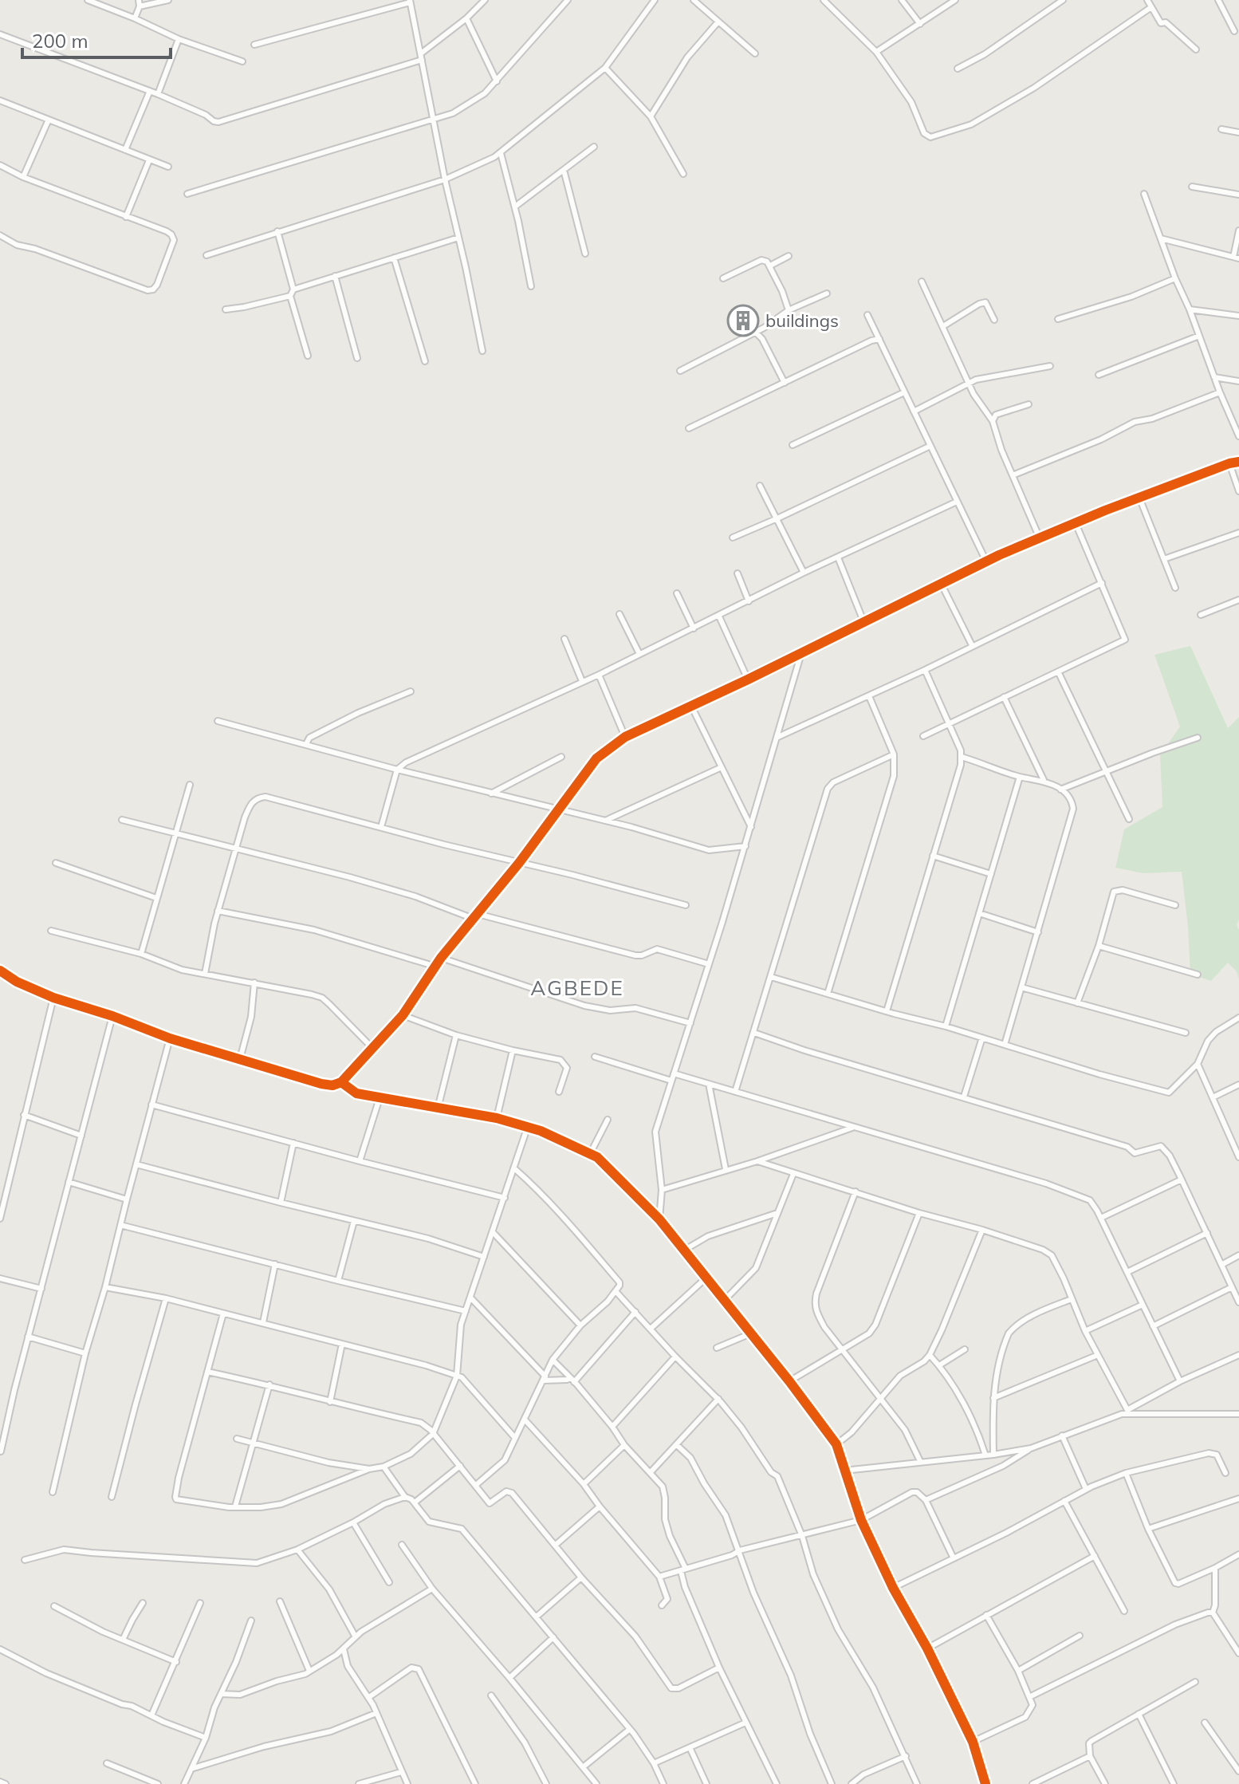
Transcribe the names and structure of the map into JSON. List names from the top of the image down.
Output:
{
  "districts": ["AGBEDE"],
  "places": {
    "building": ["buildings"]
  },
  "scale_bar": "200 m"
}
